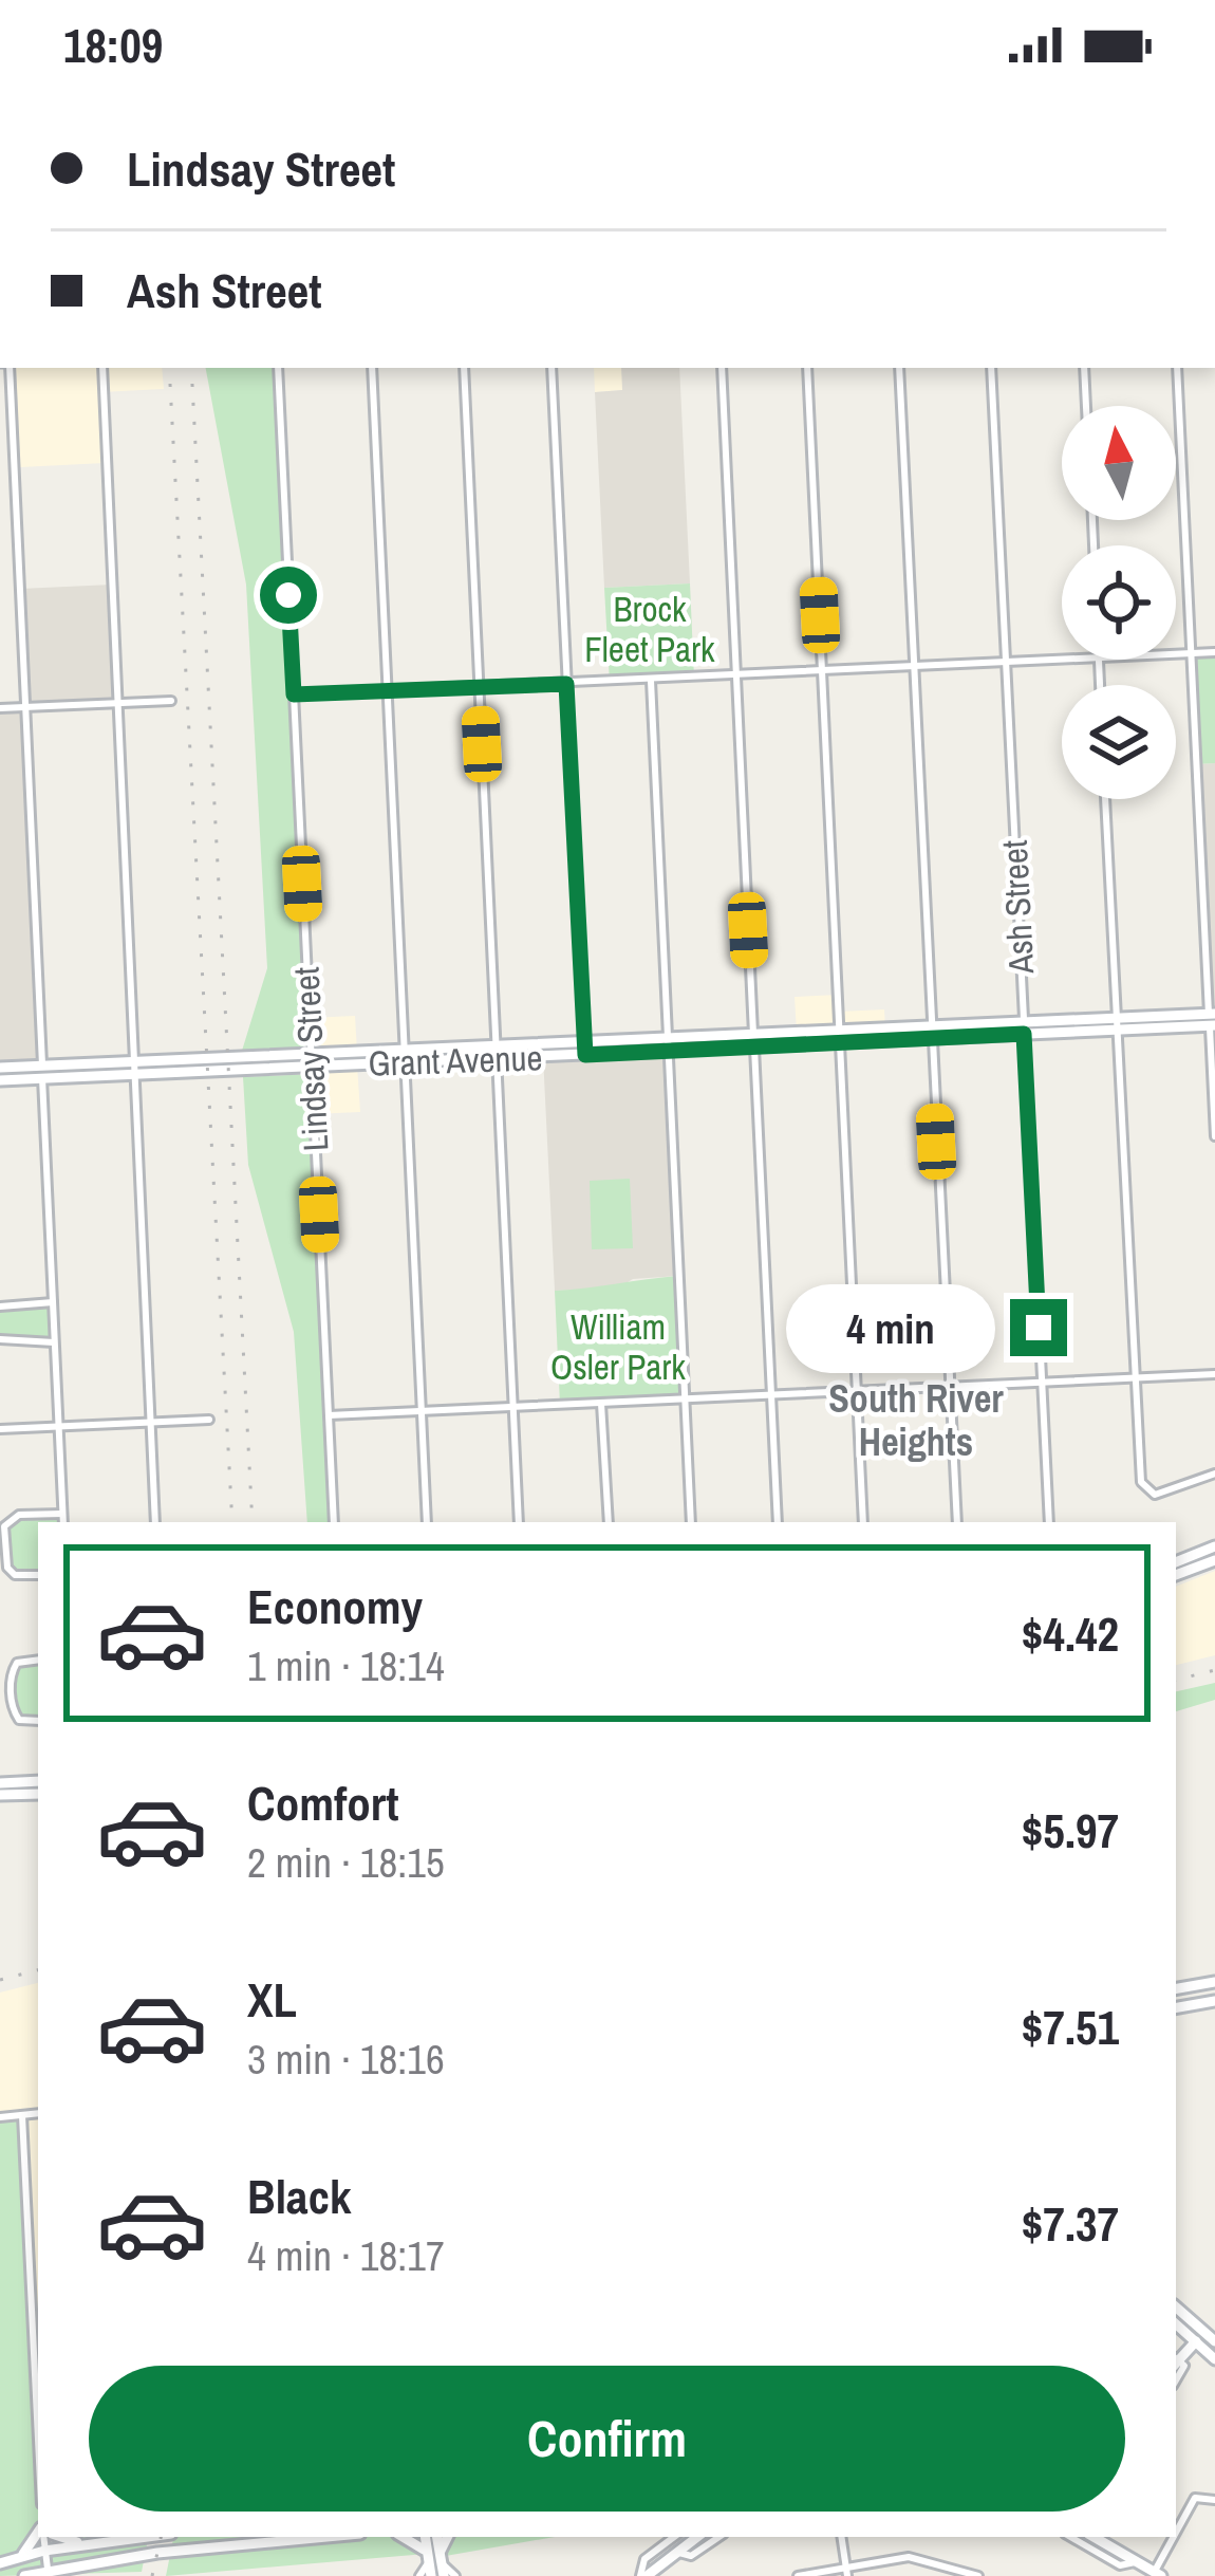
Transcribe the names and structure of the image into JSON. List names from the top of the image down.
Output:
{
  "streets": {
    "main road": ["Grant Avenue"],
    "street": ["Ash Street", "Lindsay Street"]
  },
  "crossings": [
    ["Ash Street", "Grant Avenue"],
    ["Lindsay Street", "Grant Avenue"]
  ],
  "districts": ["South River Heights"],
  "parks": ["Brock Fleet Park", "William Osler Park"],
  "north": "top",
  "page": {
    "status": "18:09",
    "banner": ["Lindsay Street", "Ash Street"],
    "bubble": "4 min",
    "list": [
      {
        "name": "Economy",
        "note": "1 min · 18:14",
        "value": "$4.42"
      },
      {
        "name": "Comfort",
        "note": "2 min · 18:15",
        "value": "$5.97"
      },
      {
        "name": "XL",
        "note": "3 min · 18:16",
        "value": "$7.51"
      },
      {
        "name": "Black",
        "note": "4 min · 18:17",
        "value": "$7.37"
      }
    ],
    "buttons": "Confirm"
  }
}
